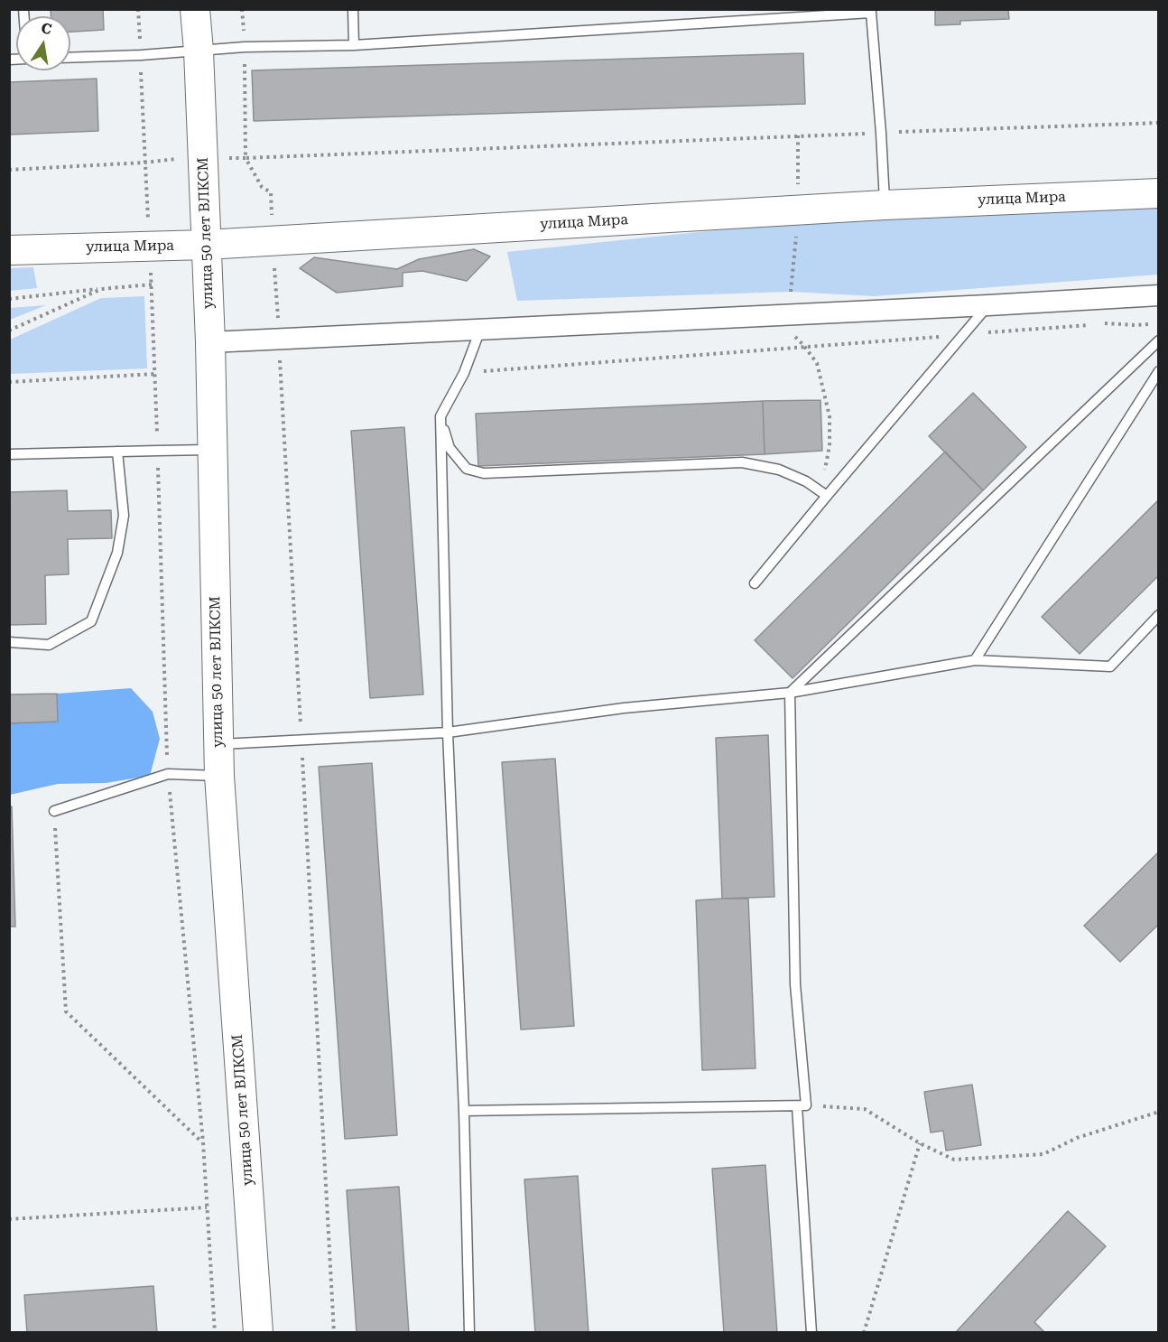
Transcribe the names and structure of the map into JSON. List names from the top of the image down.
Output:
{
  "streets": {
    "street": ["улица Мира", "улица 50 лет ВЛКСМ"]
  },
  "crossings": [
    ["улица Мира", "улица 50 лет ВЛКСМ"]
  ],
  "north": "top"
}
